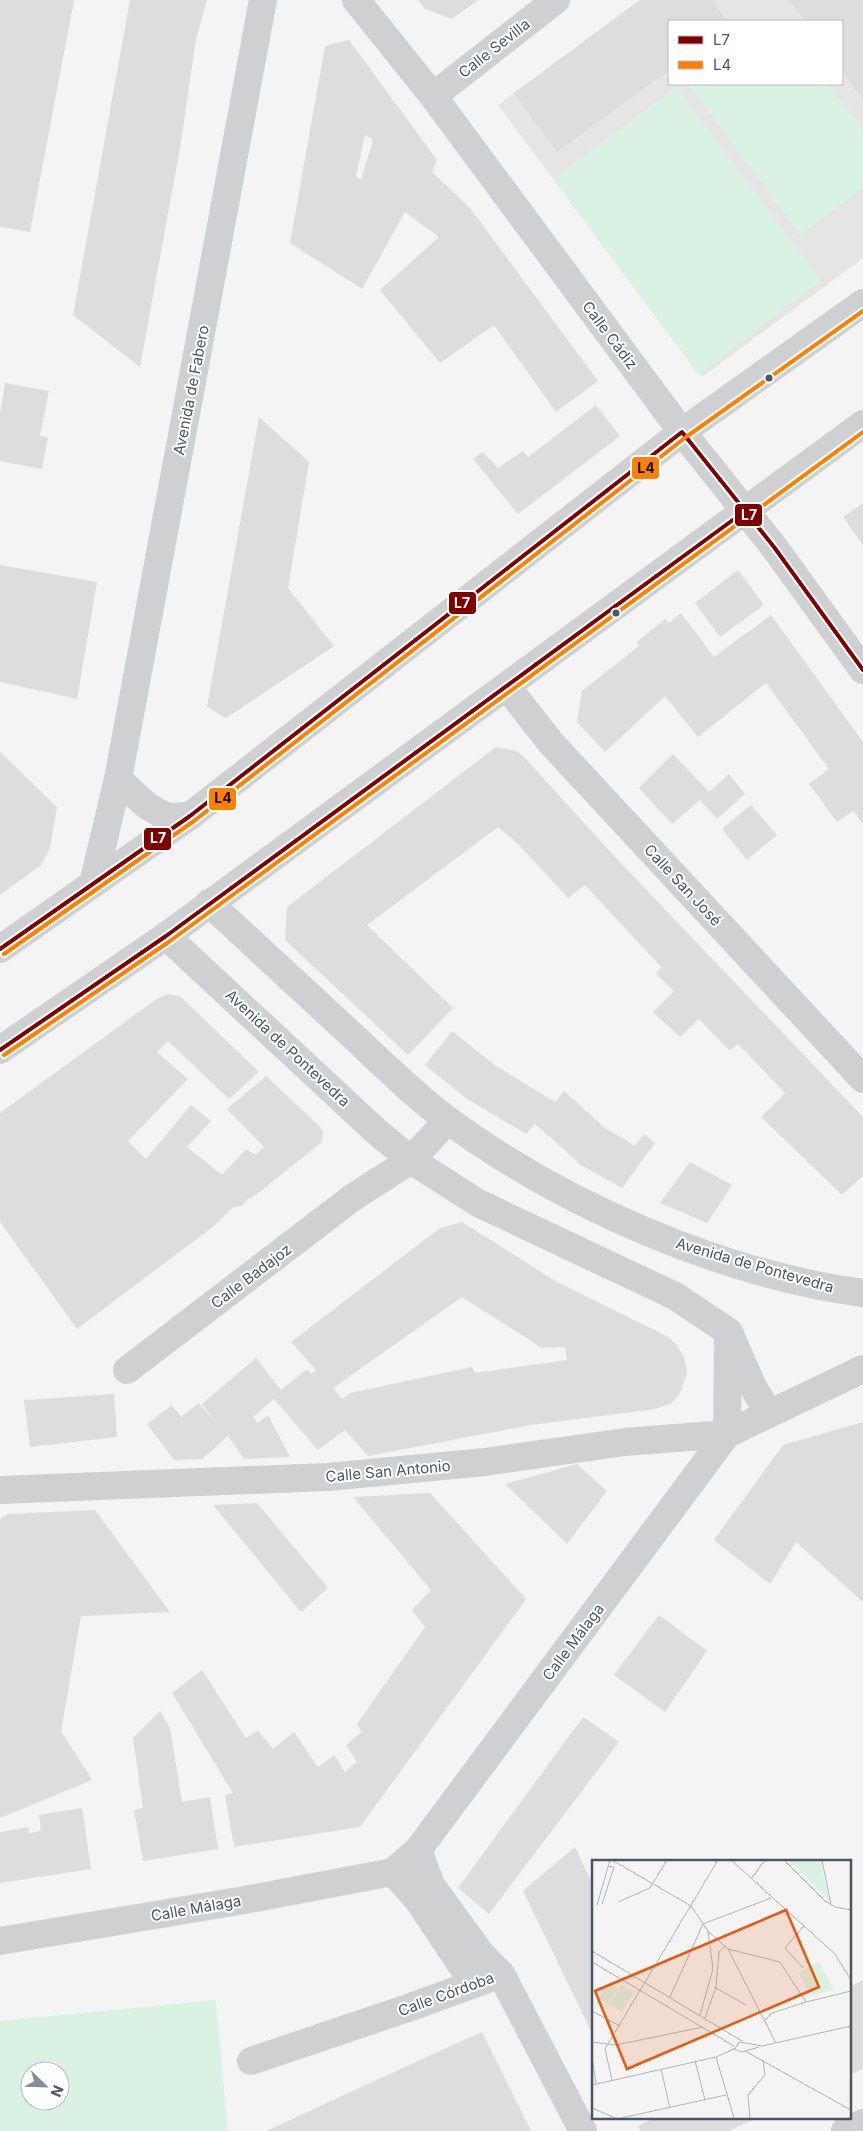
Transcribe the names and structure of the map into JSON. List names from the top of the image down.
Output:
{
  "streets": {
    "street": [
      "Calle Sevilla",
      "Calle Cádiz",
      "Avenida de Fabero",
      "Calle San José",
      "Avenida de Pontevedra",
      "Calle Badajoz",
      "Calle San Antonio",
      "Calle Málaga",
      "Calle Córdoba"
    ]
  },
  "crossings": [
    ["Calle Sevilla", "Calle Cádiz"],
    ["Avenida de Pontevedra", "Calle Badajoz"],
    ["Calle San Antonio", "Calle Málaga"]
  ],
  "lines": ["transit line L4", "transit line L7"],
  "legend": ["L7", "L4"],
  "north": "bottom right"
}
